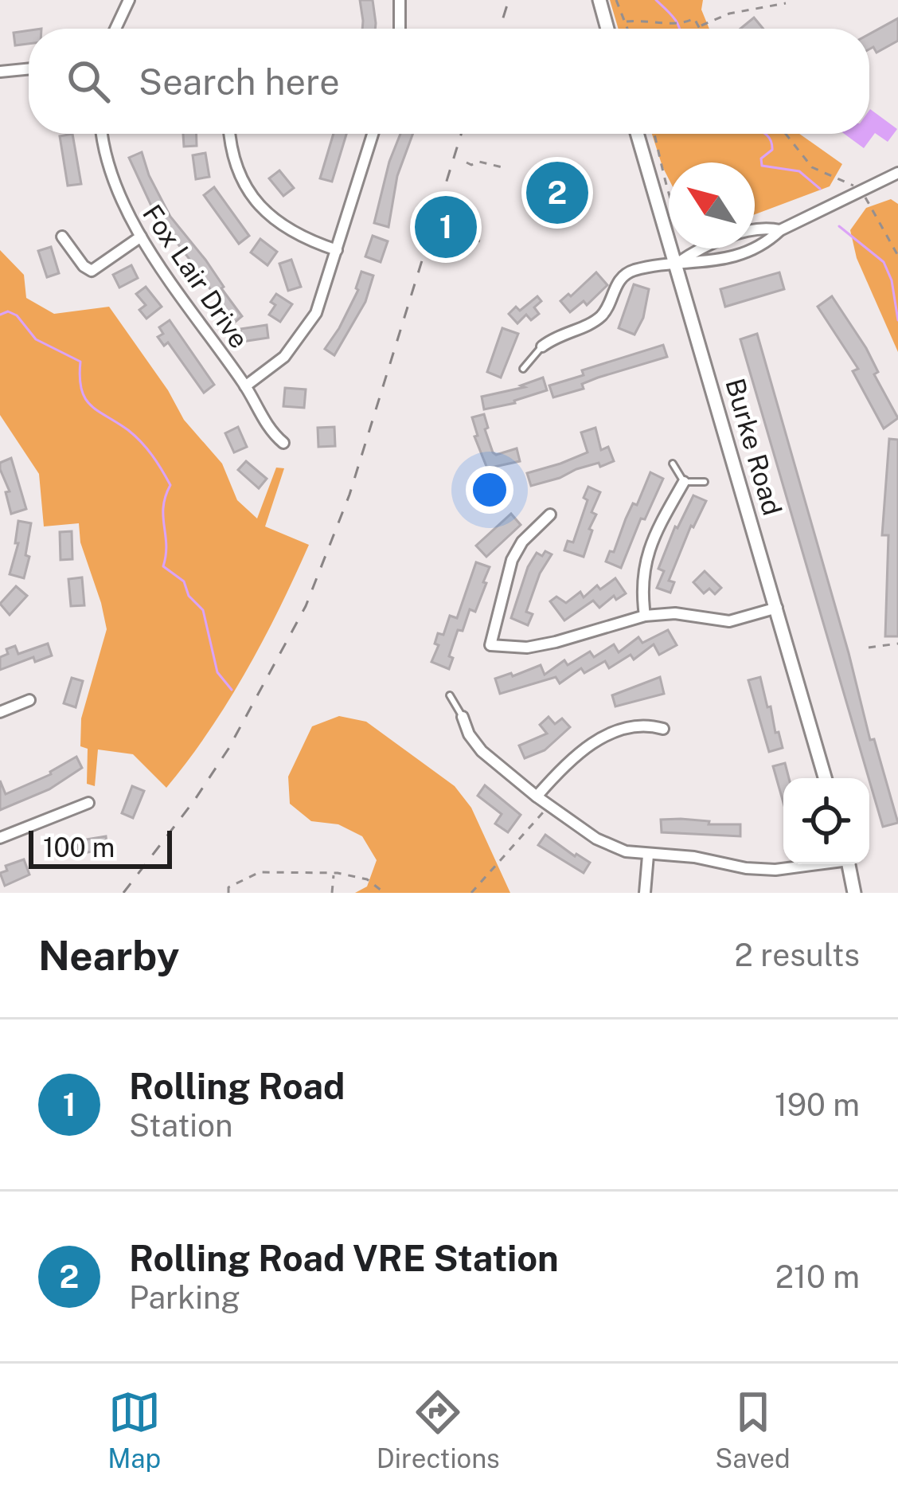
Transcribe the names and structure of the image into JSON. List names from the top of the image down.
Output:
{
  "streets": {
    "street": ["Fox Lair Drive", "Burke Road"]
  },
  "scale_bar": "100 m",
  "north": "top left",
  "page": {
    "search": "Search here",
    "pins": ["2", "1"],
    "scale": "100 m",
    "heading": ["Nearby", "2 results"],
    "list": [
      {
        "mark": "1",
        "name": "Rolling Road",
        "note": "Station",
        "value": "190 m"
      },
      {
        "mark": "2",
        "name": "Rolling Road VRE Station",
        "note": "Parking",
        "value": "210 m"
      }
    ],
    "nav": ["Map", "Directions", "Saved"]
  }
}
